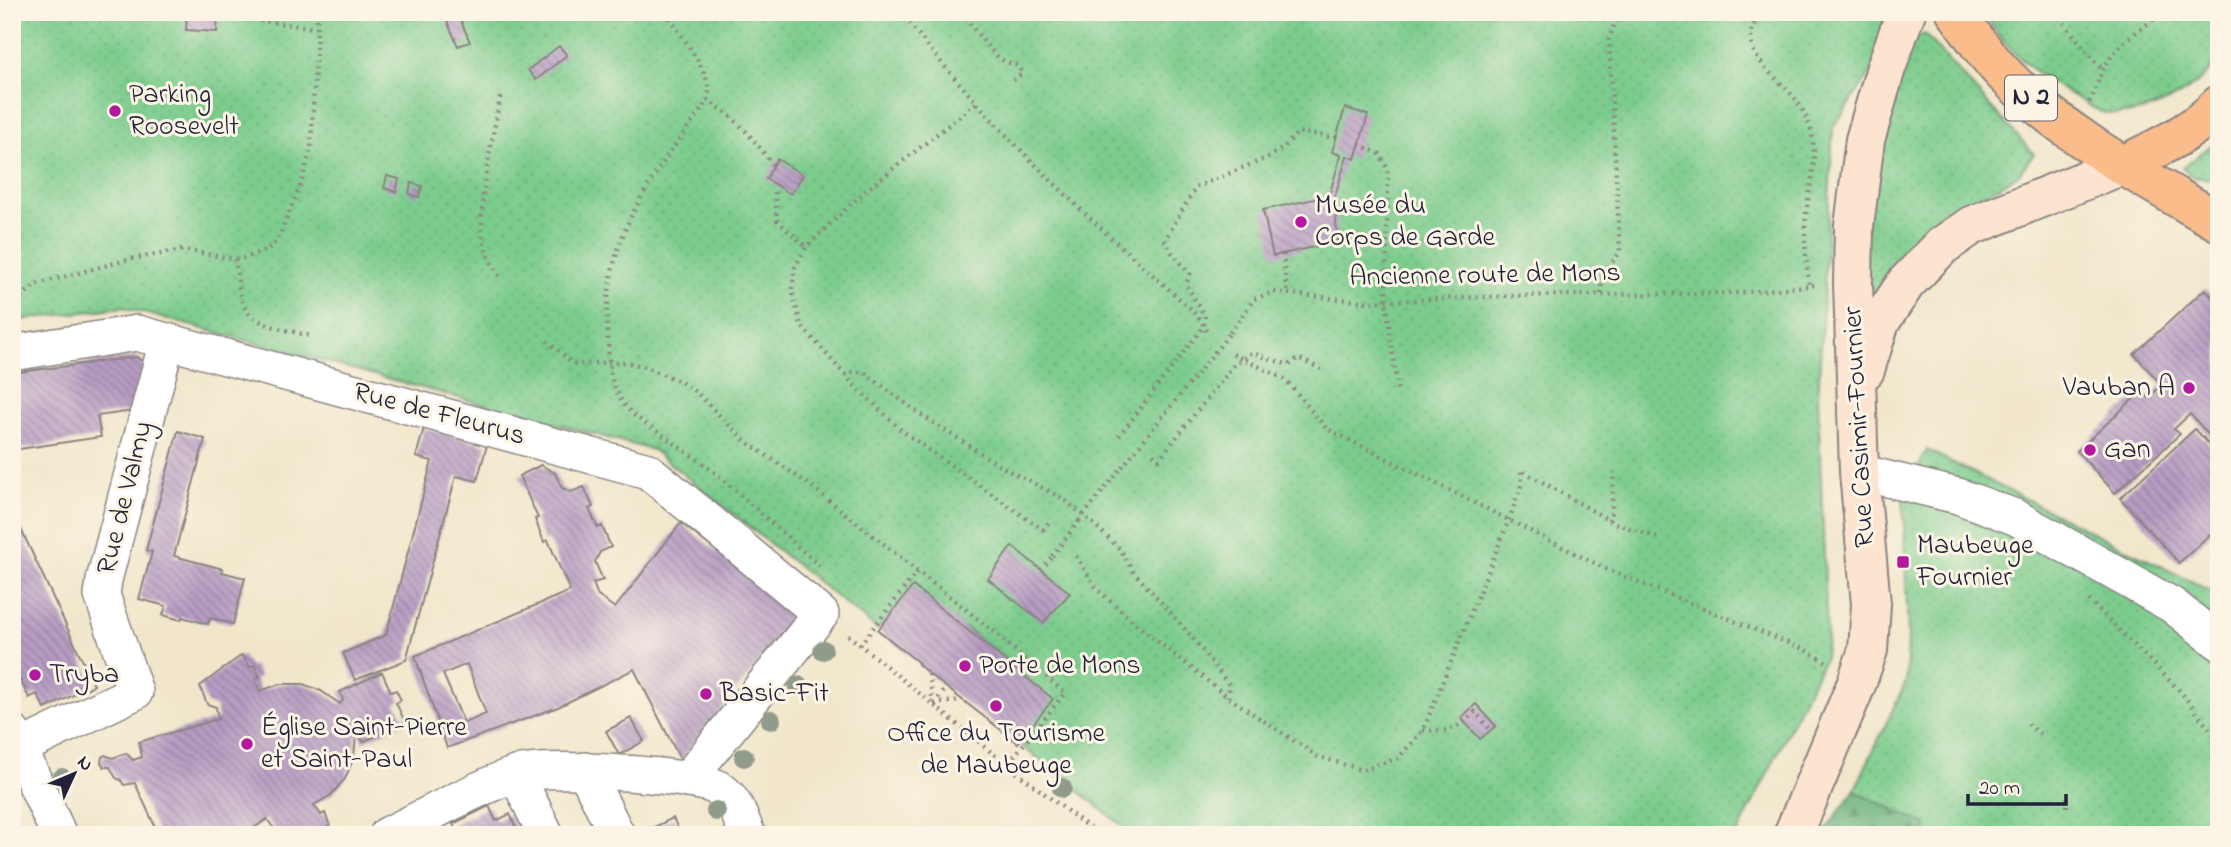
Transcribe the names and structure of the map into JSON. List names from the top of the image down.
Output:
{
  "streets": {
    "main road": ["N 2", "Rue Casimir-Fournier"],
    "street": ["Rue de Fleurus", "Rue de Valmy"],
    "path": ["Ancienne route de Mons"]
  },
  "crossings": [
    ["Ancienne route de Mons", "Rue Casimir-Fournier"],
    ["Rue de Fleurus", "Rue de Valmy"]
  ],
  "places": {
    "other": [
      "Parking Roosevelt",
      "Musée du Corps de Garde",
      "Vauban A",
      "Gan",
      "Porte de Mons",
      "Tryba",
      "Basic-Fit",
      "Office du Tourisme de Maubeuge",
      "Église Saint-Pierre et Saint-Paul"
    ],
    "transit": ["Maubeuge Fournier"]
  },
  "scale_bar": "20 m",
  "north": "top right"
}
